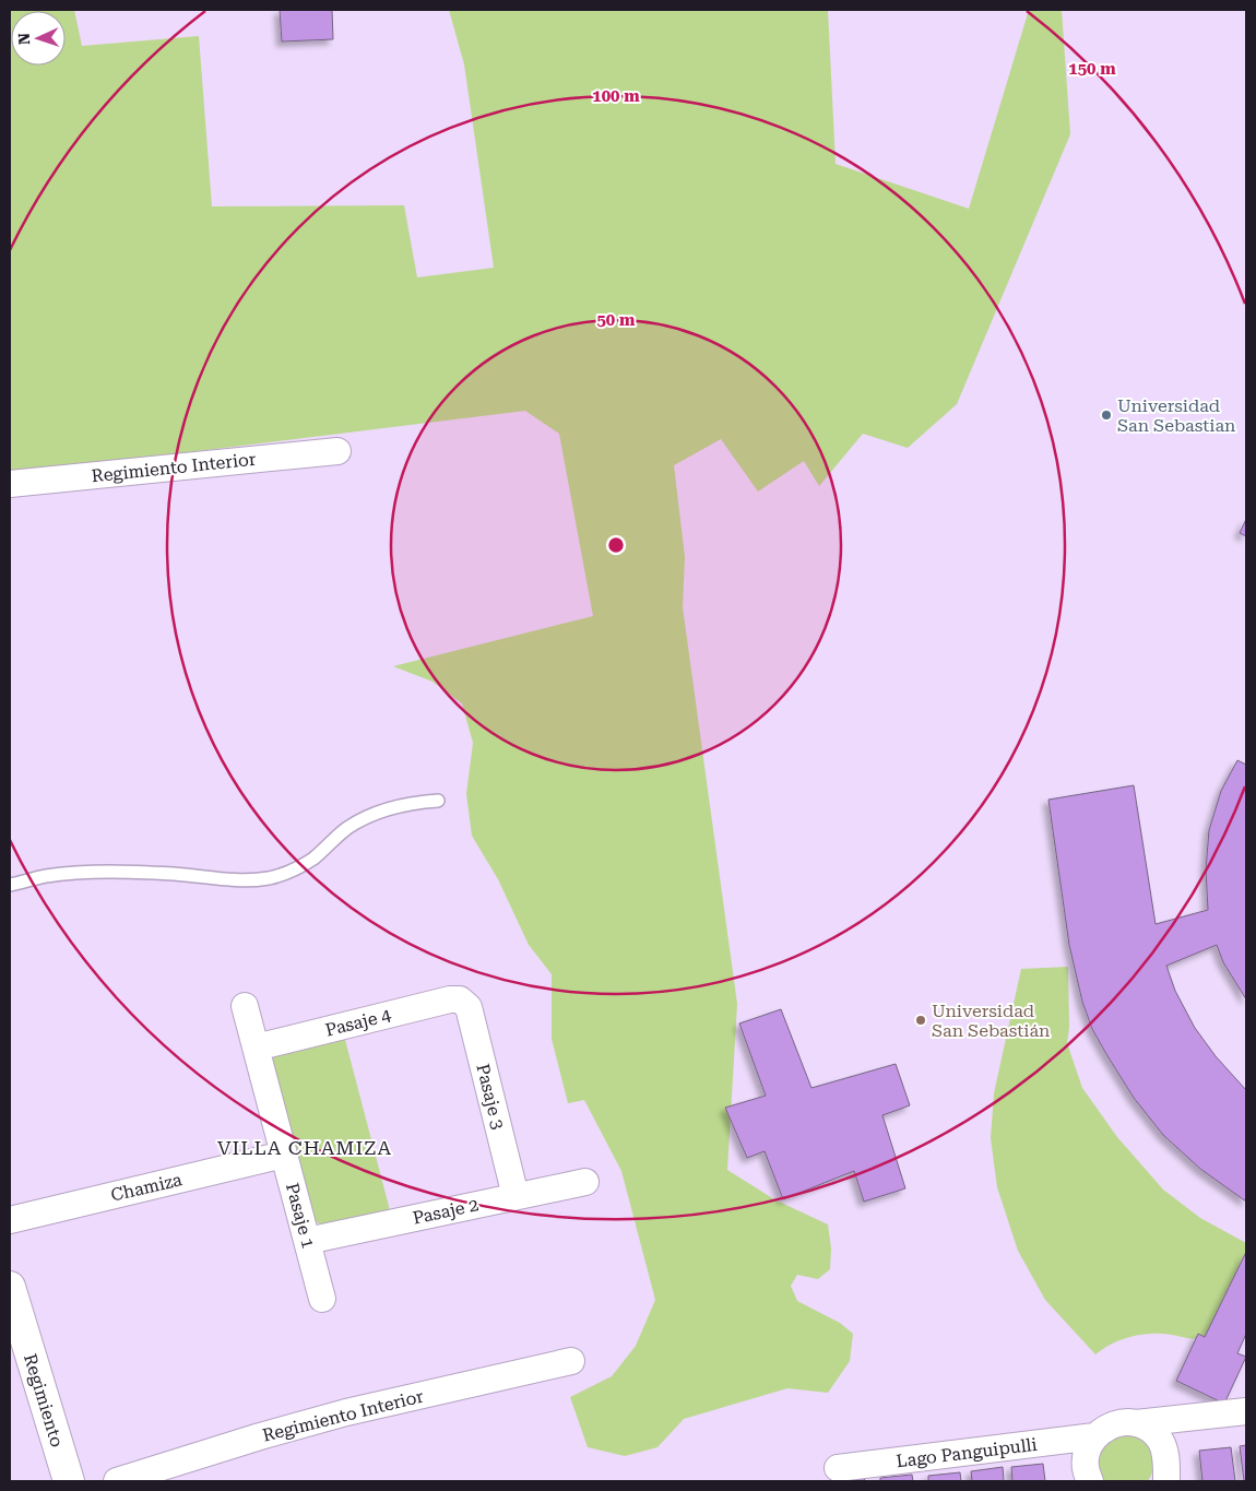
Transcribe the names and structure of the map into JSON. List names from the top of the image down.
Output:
{
  "streets": {
    "main road": ["Regimiento"],
    "street": [
      "Regimiento Interior",
      "Pasaje 4",
      "Pasaje 3",
      "Chamiza",
      "Pasaje 2",
      "Pasaje 1",
      "Lago Panguipulli"
    ]
  },
  "crossings": [
    ["Pasaje 4", "Pasaje 3"],
    ["Pasaje 4", "Pasaje 1"],
    ["Pasaje 3", "Pasaje 2"],
    ["Chamiza", "Pasaje 1"],
    ["Pasaje 2", "Pasaje 1"]
  ],
  "districts": ["VILLA CHAMIZA"],
  "places": ["Universidad San Sebastian", "Universidad San Sebastián"],
  "north": "left",
  "rings": ["150 m", "100 m", "50 m"]
}
